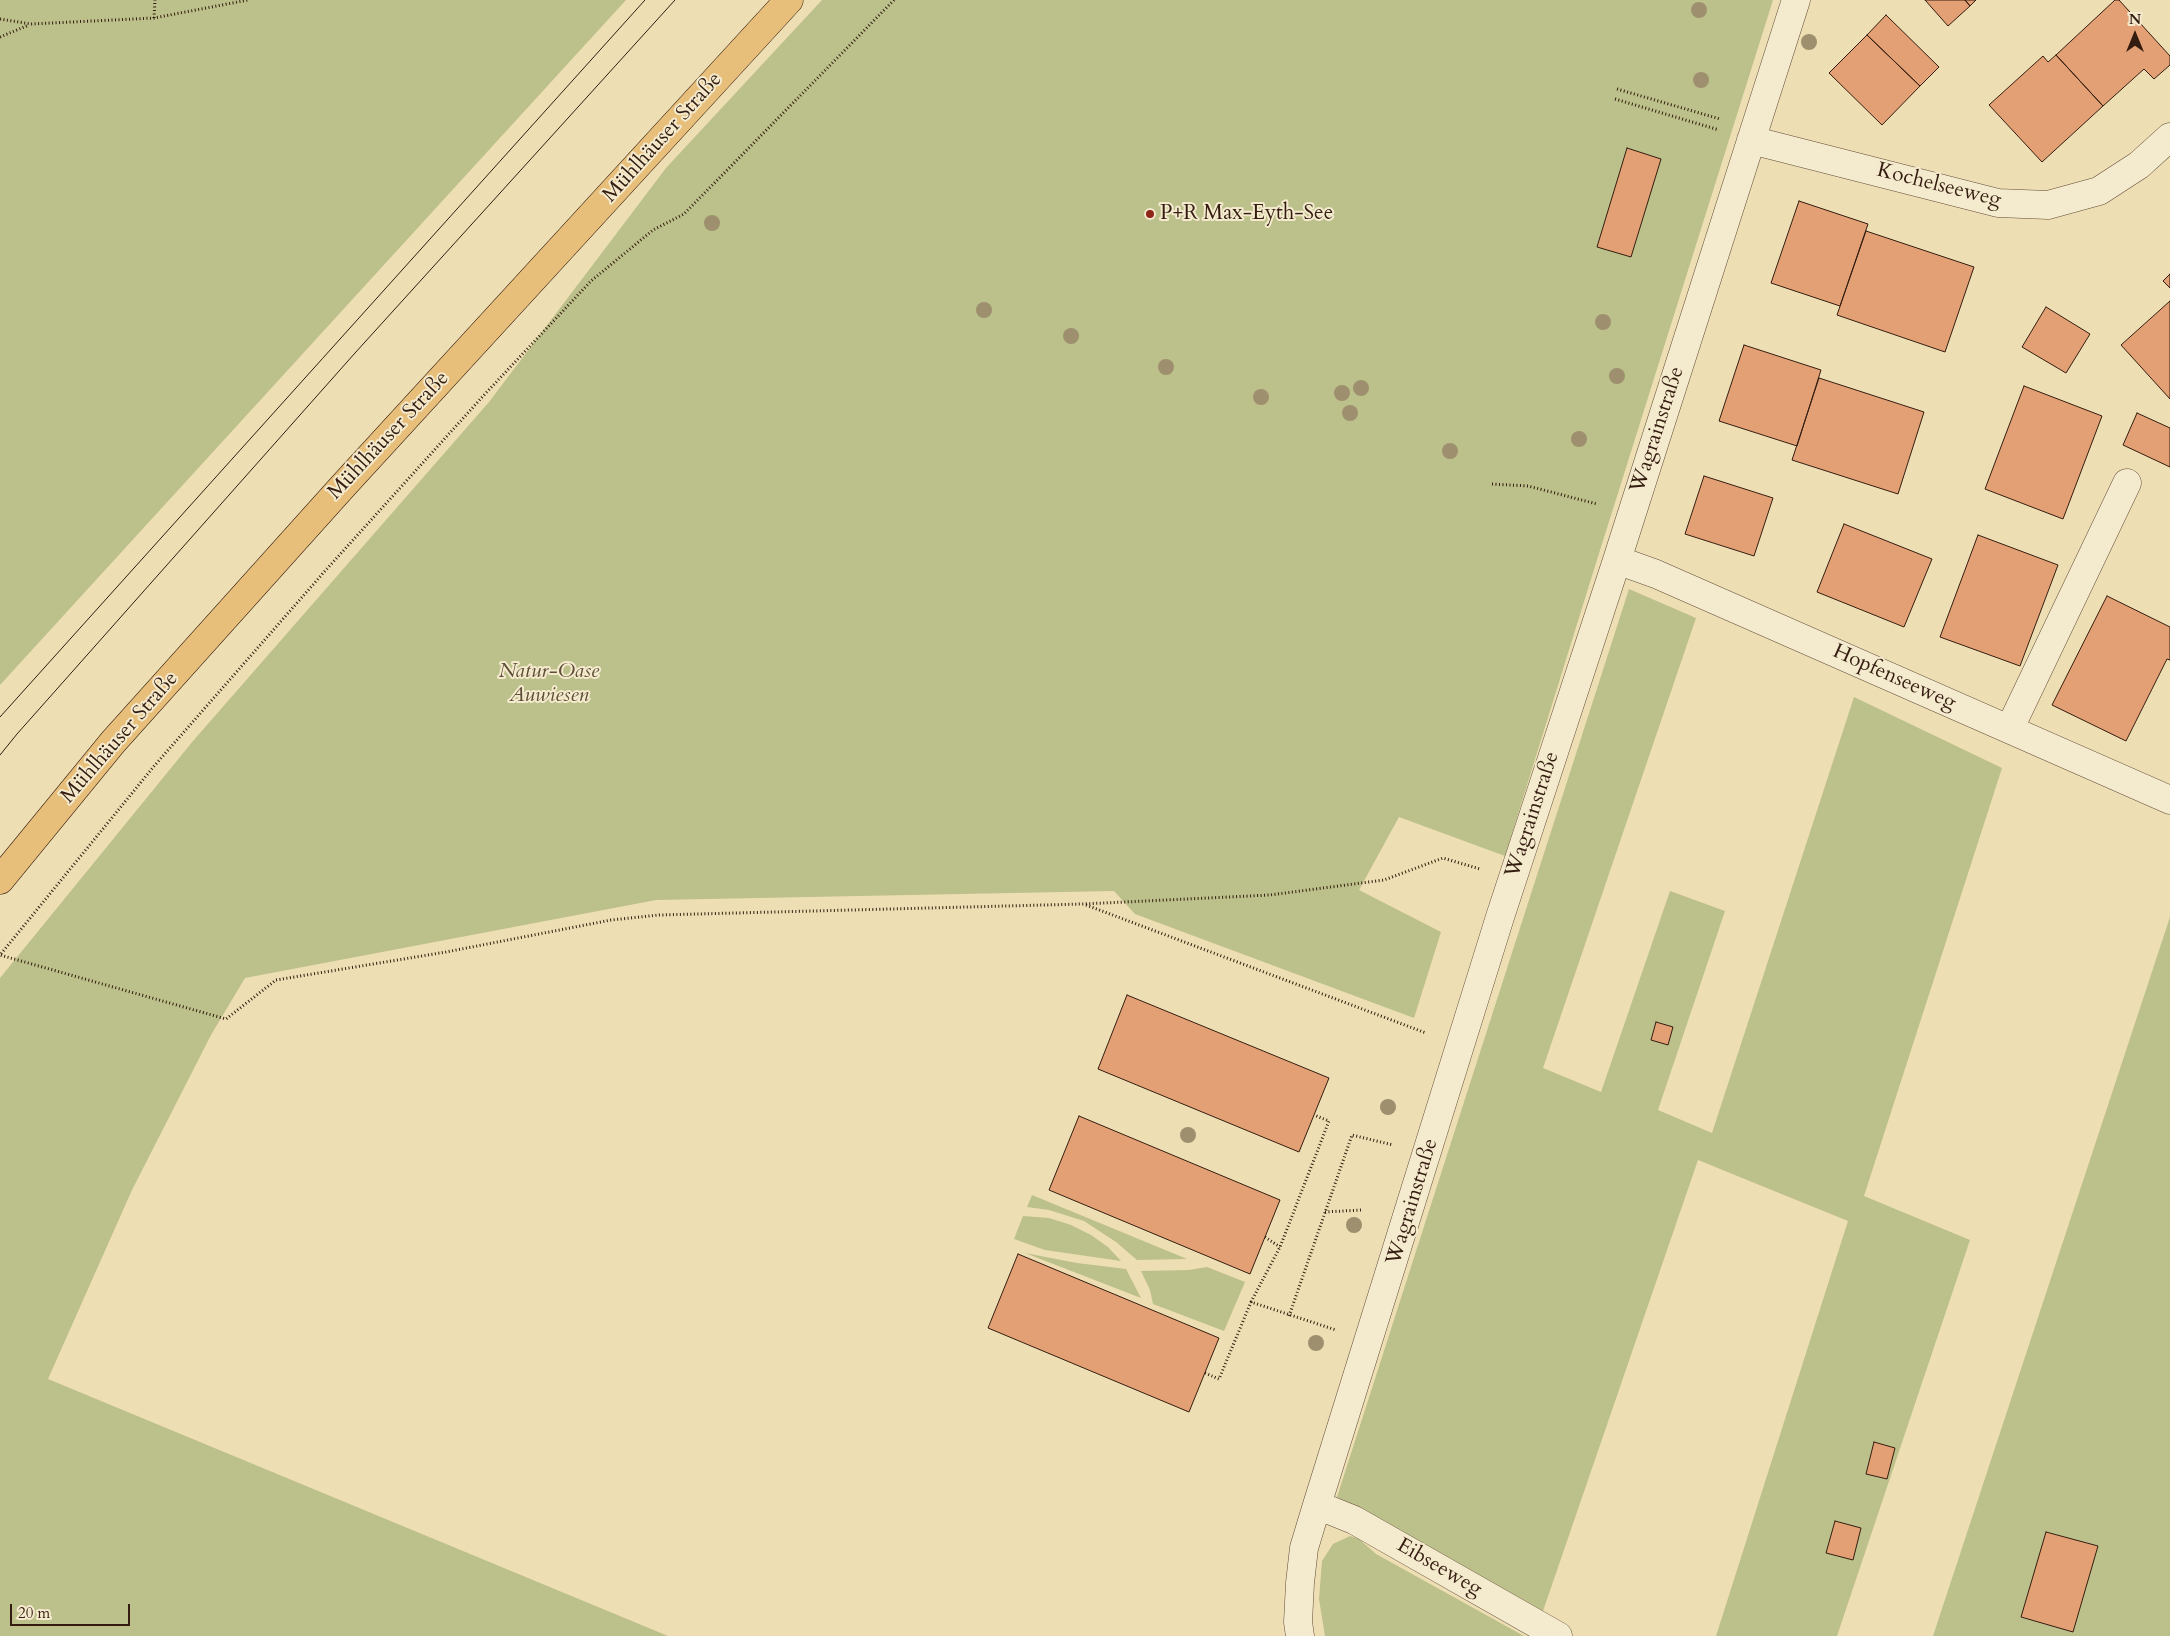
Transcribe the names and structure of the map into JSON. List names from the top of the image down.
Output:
{
  "streets": {
    "main road": ["Mühlhäuser Straße"],
    "street": [
      "Kochelseeweg",
      "Wagrainstraße",
      "Hopfenseeweg",
      "Eibseeweg"
    ]
  },
  "crossings": [
    ["Kochelseeweg", "Wagrainstraße"],
    ["Wagrainstraße", "Hopfenseeweg"],
    ["Wagrainstraße", "Eibseeweg"]
  ],
  "parks": ["Natur-Oase Auwiesen"],
  "places": ["P+R Max-Eyth-See"],
  "scale_bar": "20 m",
  "north": "top"
}
